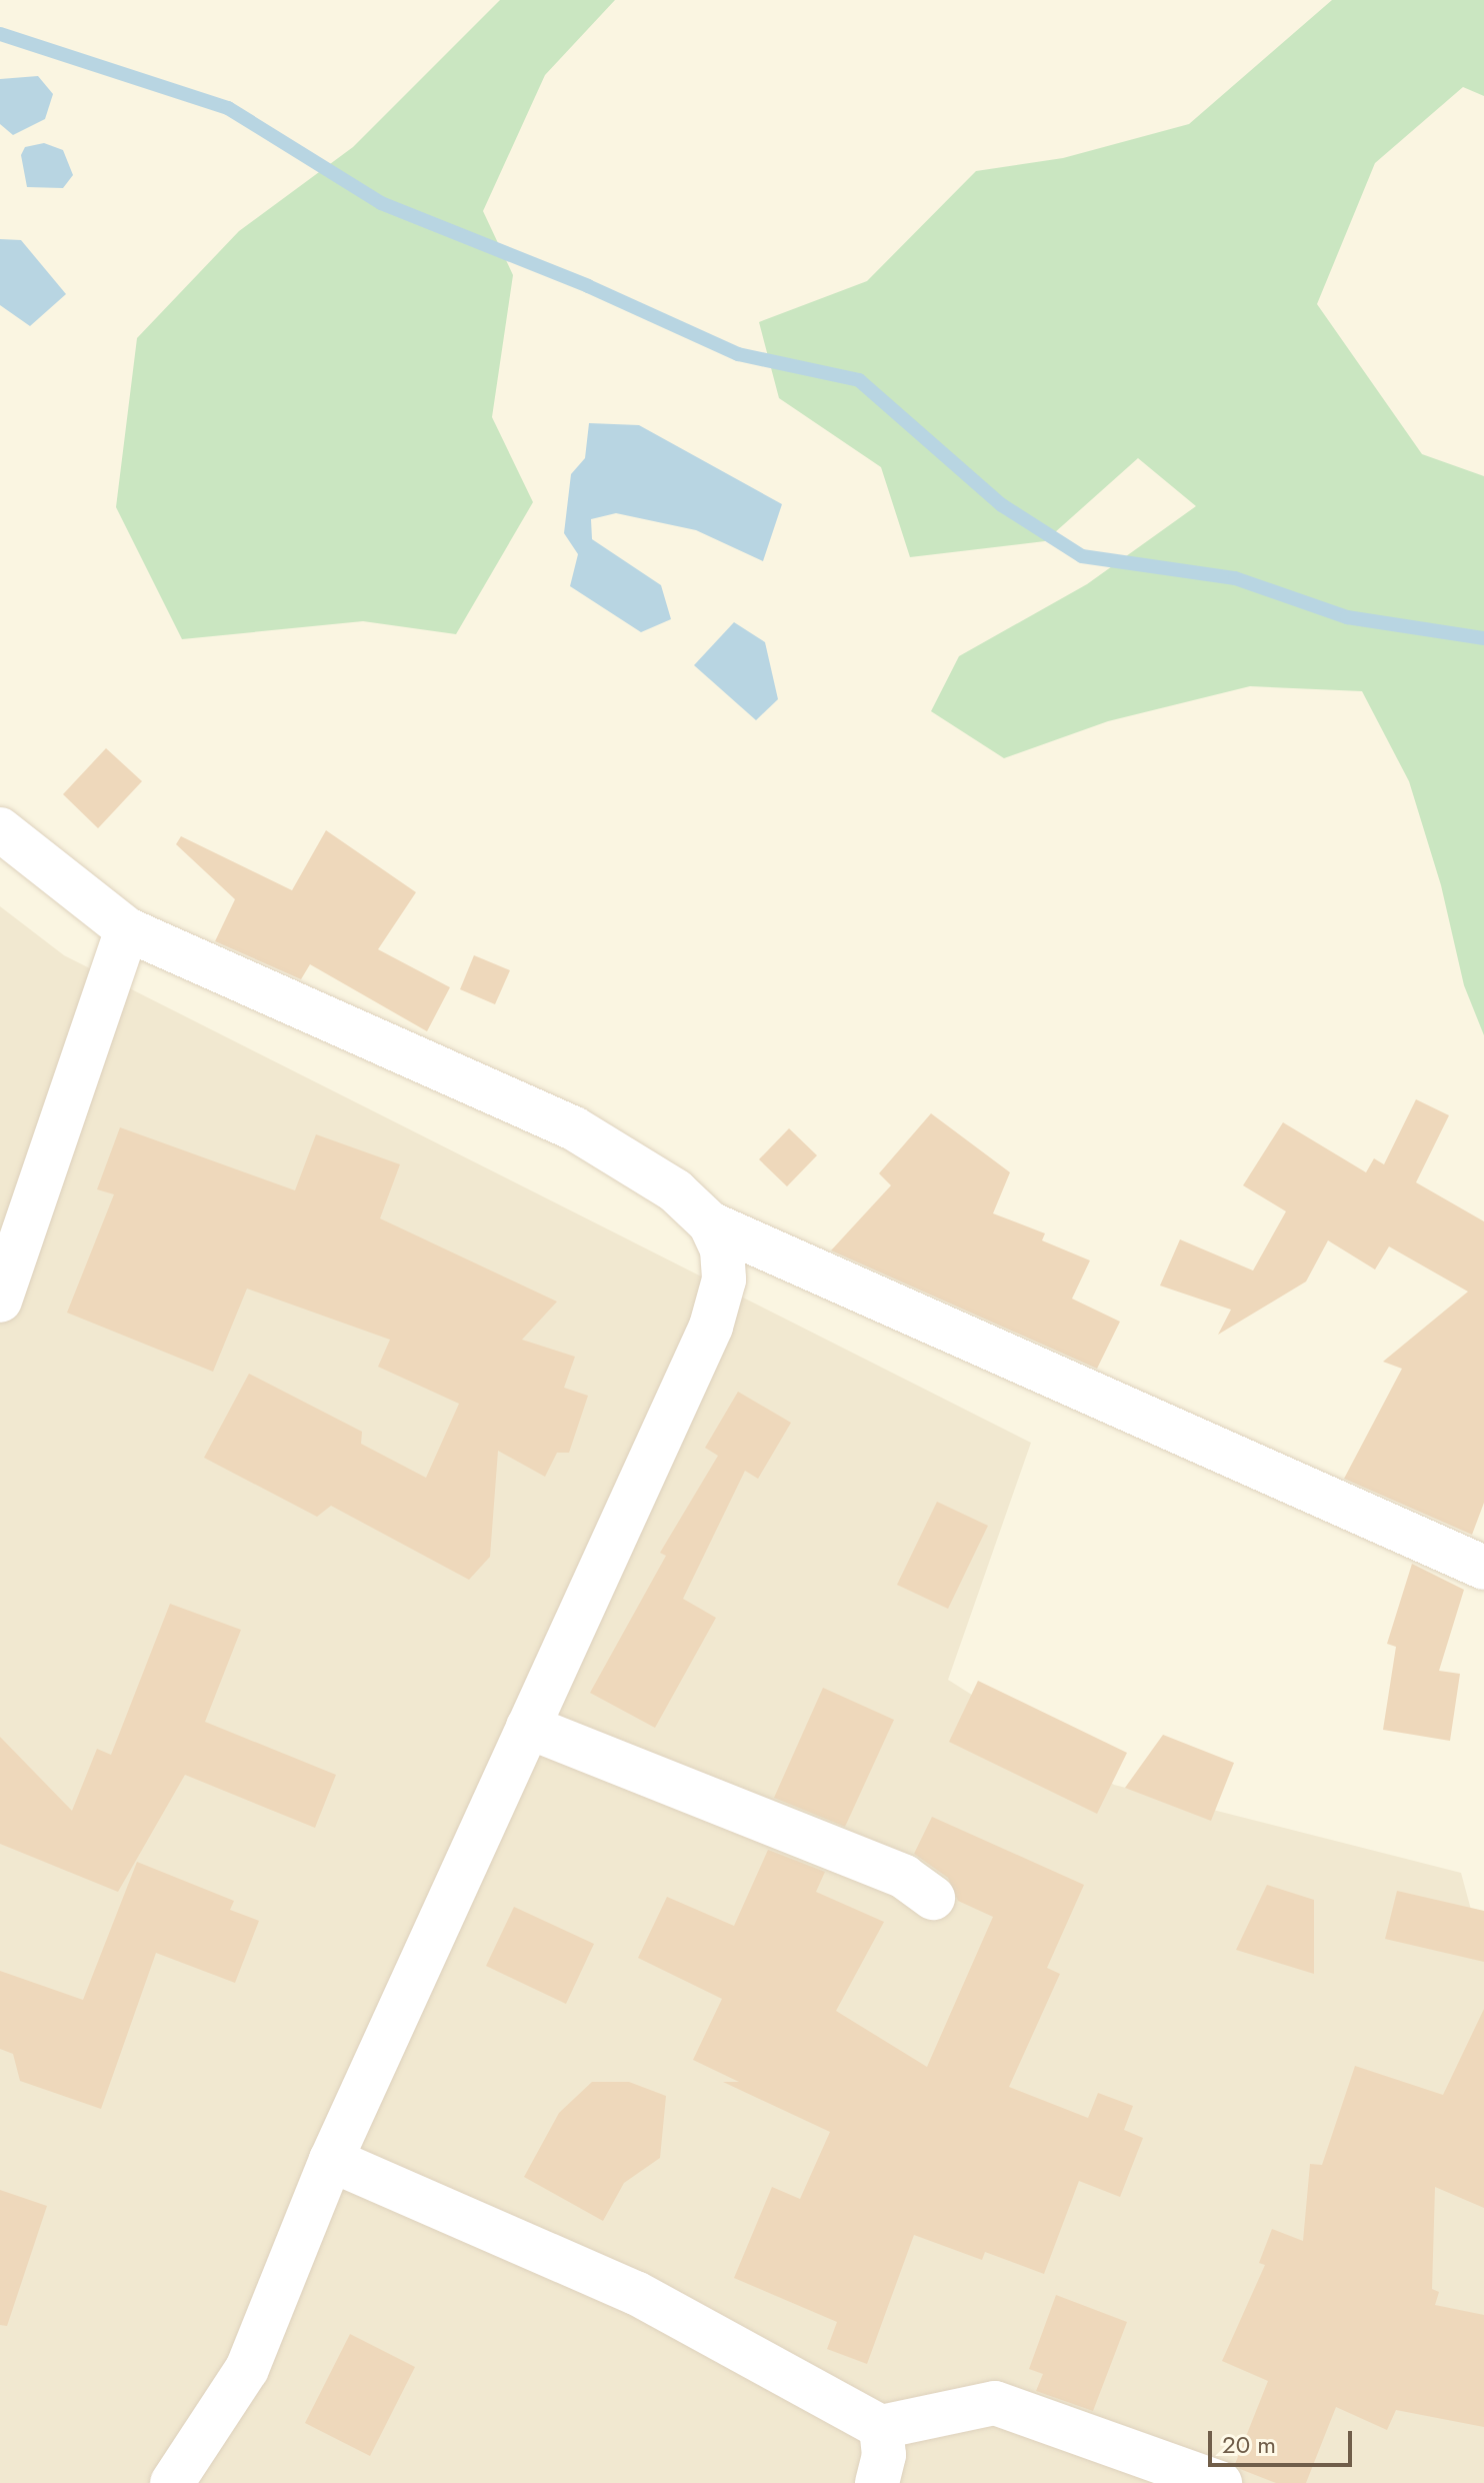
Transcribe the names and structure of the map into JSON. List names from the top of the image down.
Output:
{
  "scale_bar": "20 m"
}
